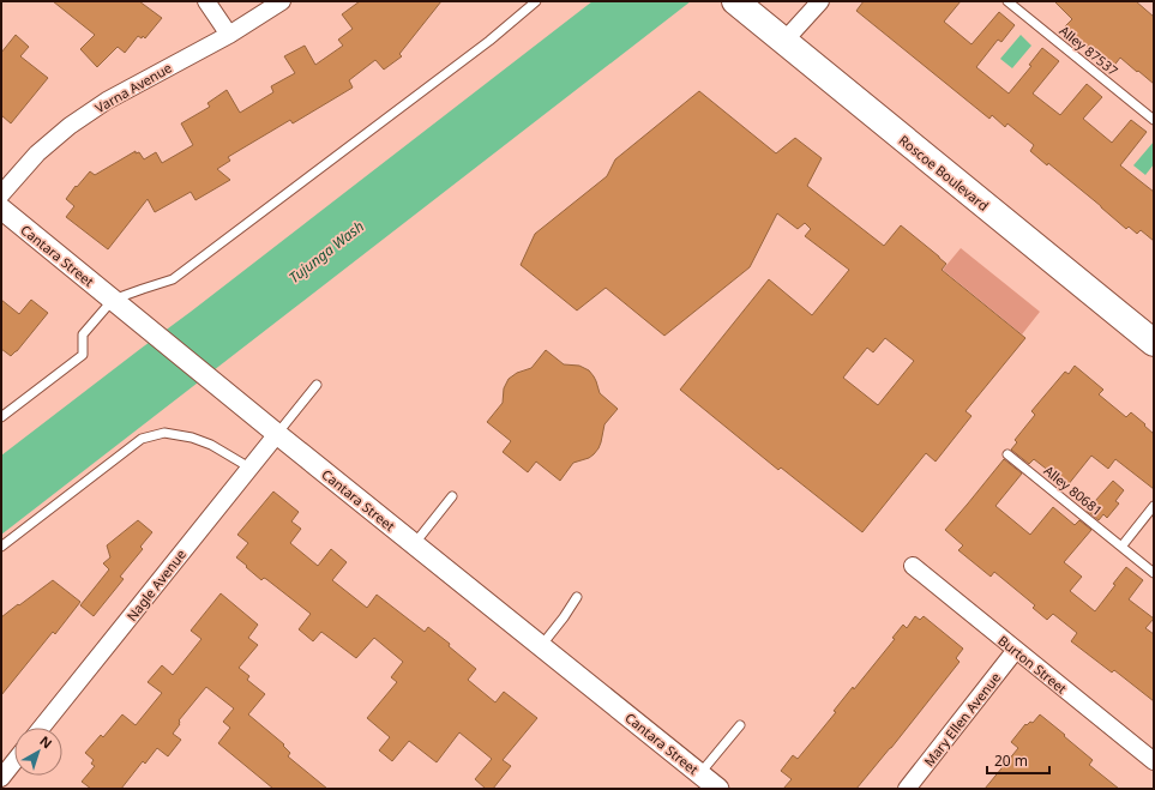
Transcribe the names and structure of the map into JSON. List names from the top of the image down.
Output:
{
  "streets": {
    "main road": ["Roscoe Boulevard"],
    "street": [
      "Varna Avenue",
      "Cantara Street",
      "Nagle Avenue",
      "Burton Street",
      "Mary Ellen Avenue"
    ],
    "lane": ["Alley 87537", "Alley 80681"]
  },
  "crossings": [
    ["Cantara Street", "Nagle Avenue"],
    ["Burton Street", "Mary Ellen Avenue"]
  ],
  "water": ["Tujunga Wash"],
  "scale_bar": "20 m",
  "north": "top right"
}
